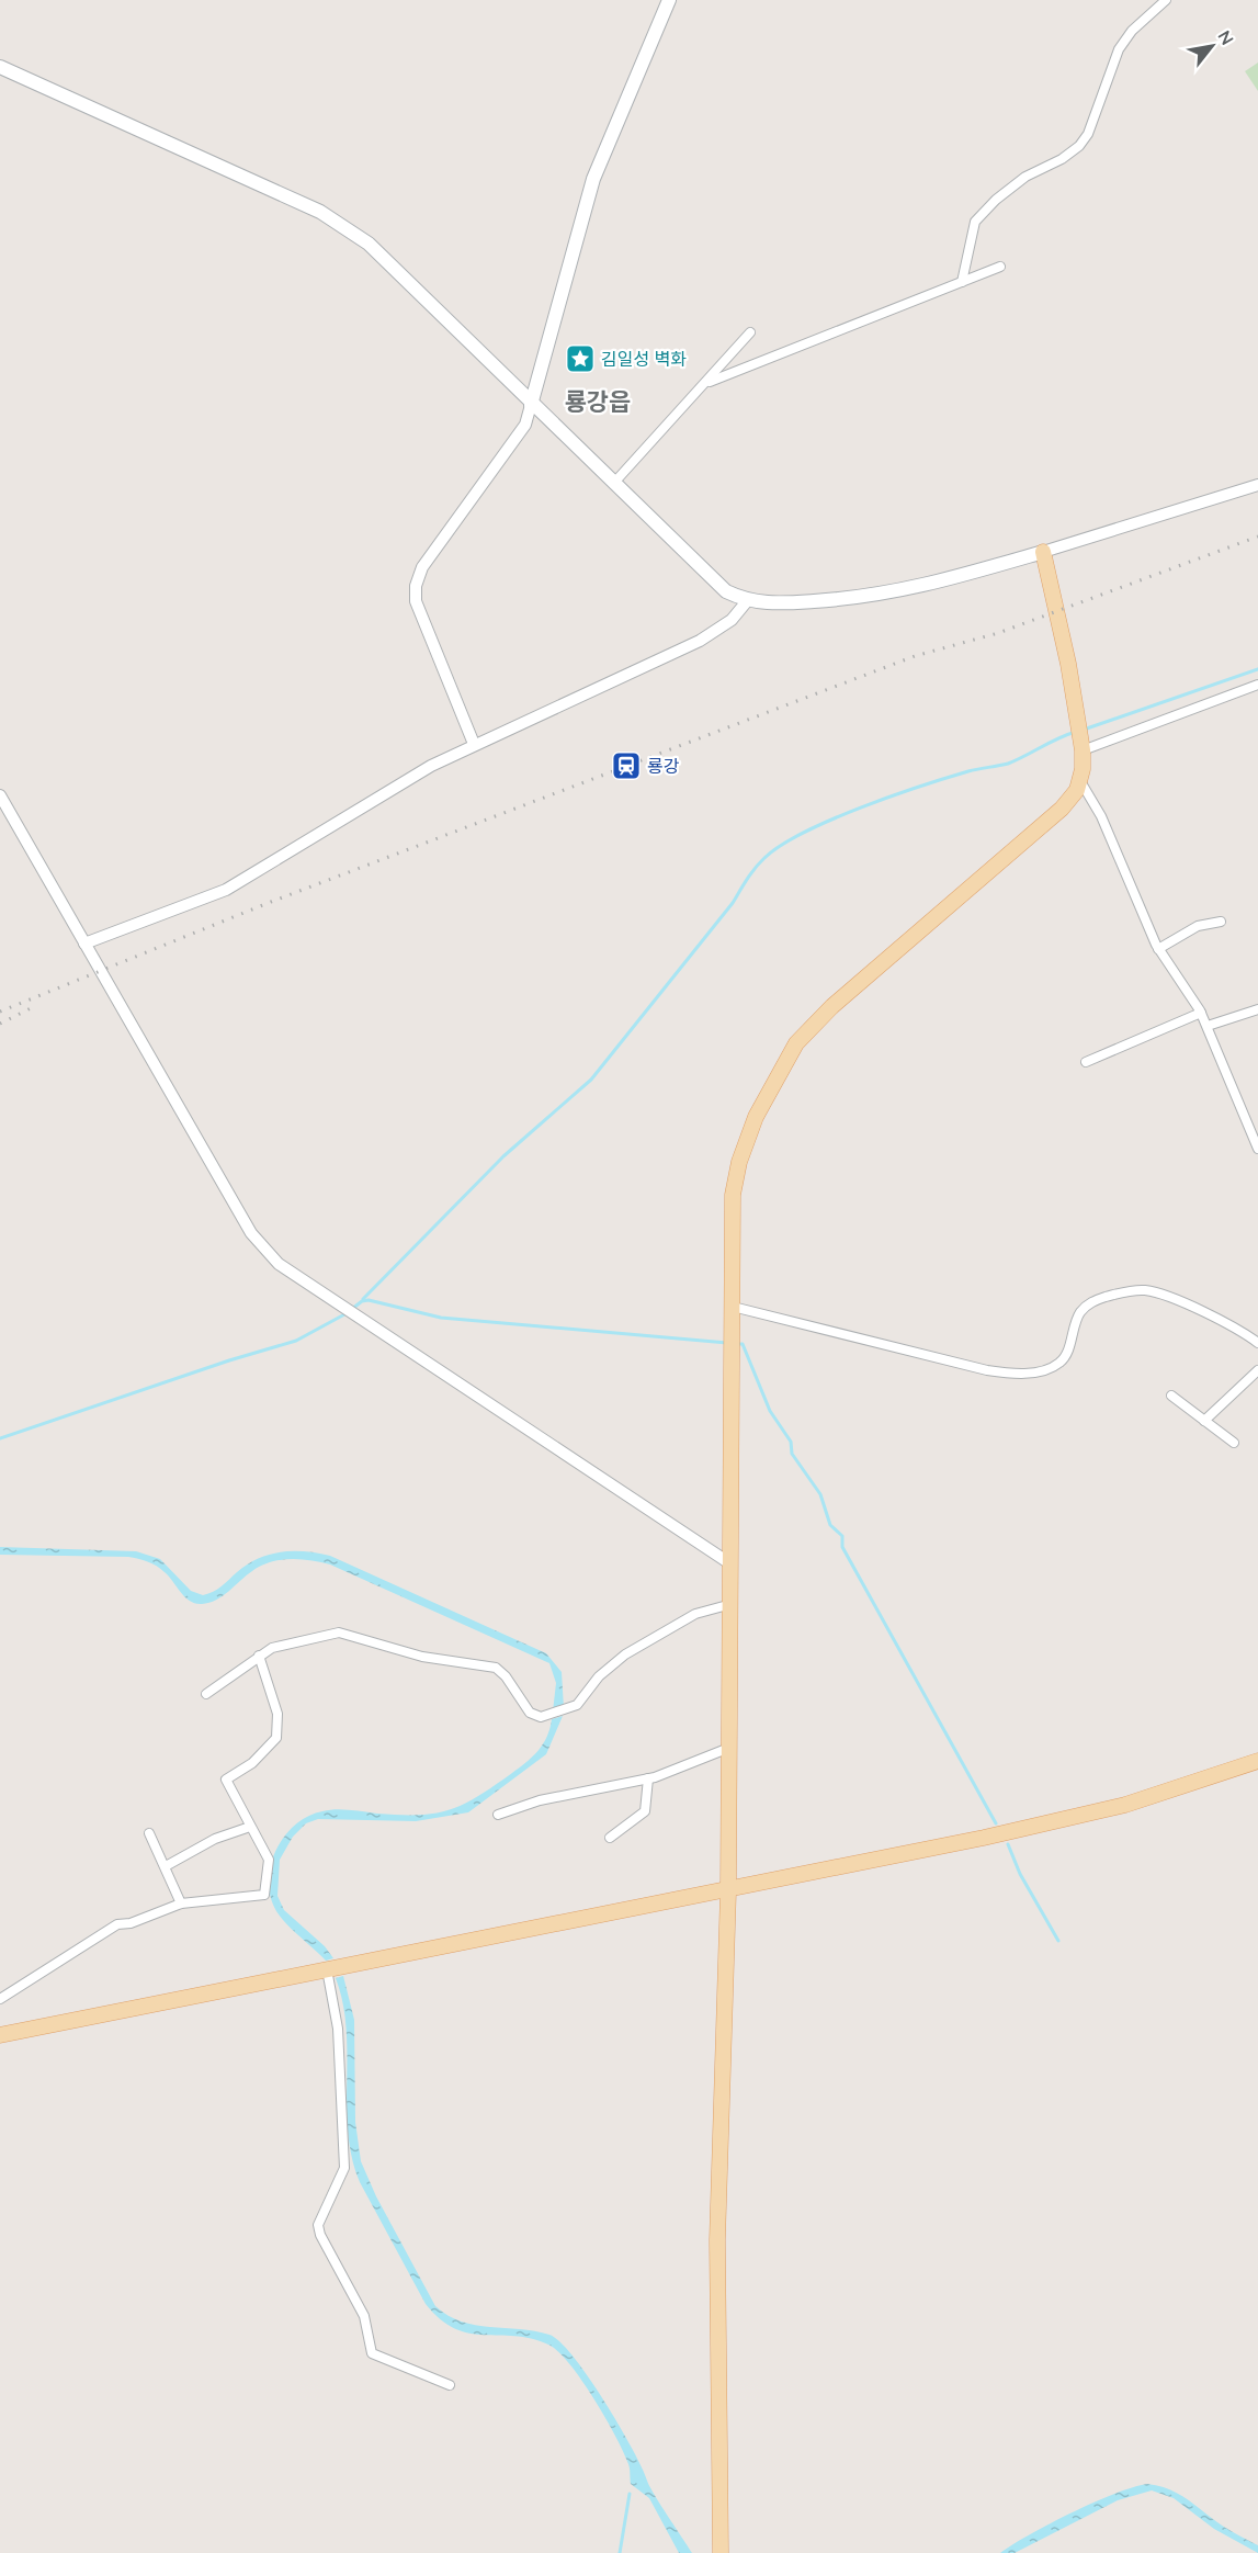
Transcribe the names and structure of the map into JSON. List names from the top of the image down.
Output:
{
  "districts": ["룡강읍"],
  "places": {
    "place": ["김일성 벽화"],
    "station": ["룡강"]
  },
  "north": "top right"
}
